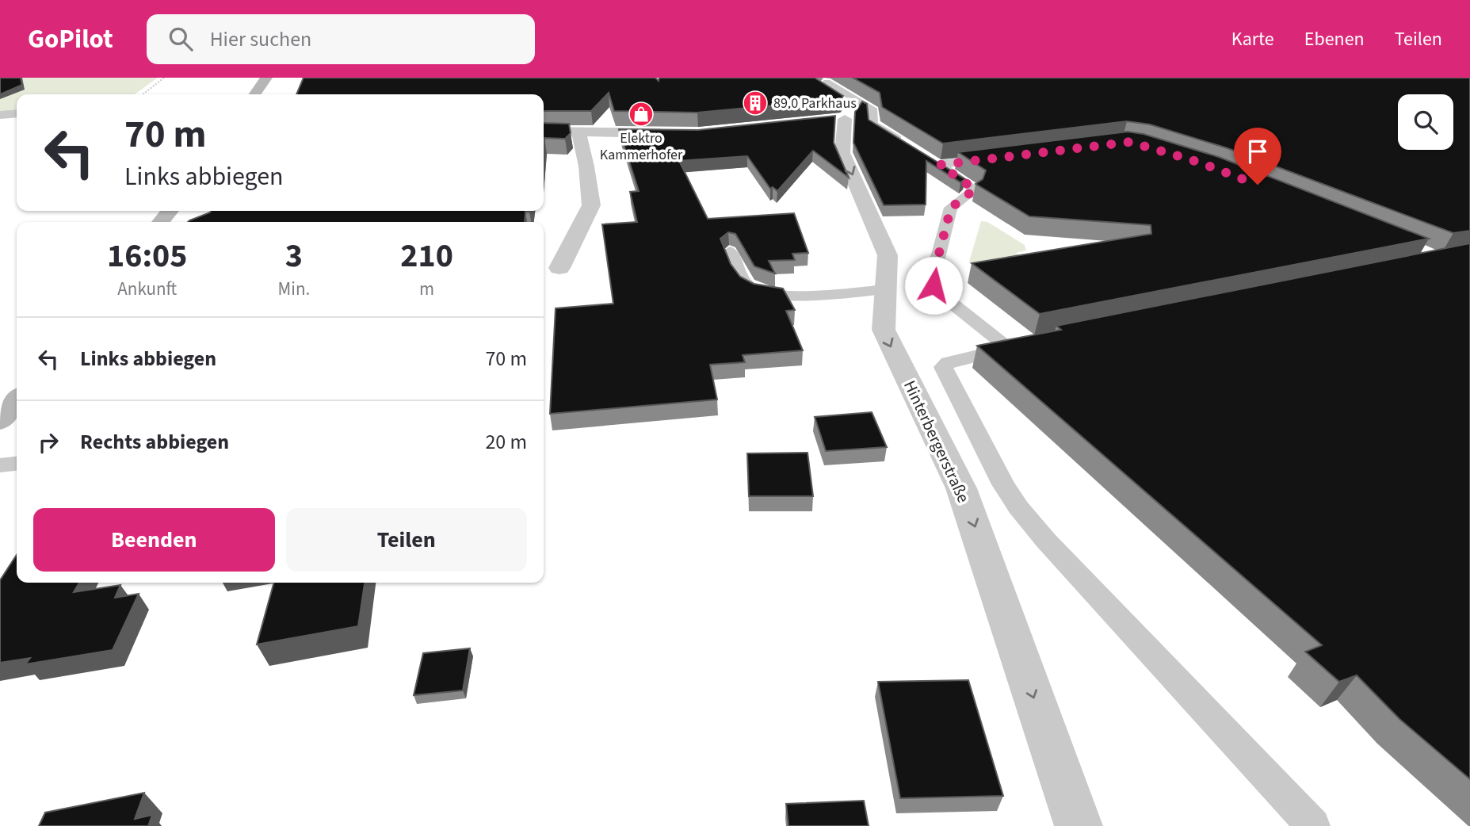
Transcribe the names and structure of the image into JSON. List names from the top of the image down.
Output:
{
  "streets": {
    "street": ["Hinterbergerstraße"]
  },
  "one_way": ["Hinterbergerstraße"],
  "places": {
    "building": ["89.0 Parkhaus"],
    "shop": ["Elektro Kammerhofer"]
  },
  "page": {
    "header": "GoPilot",
    "search": "Hier suchen",
    "nav": ["Karte", "Ebenen", "Teilen"],
    "turn": ["70 m", "Links abbiegen"],
    "eta": [
      "16:05",
      "Ankunft",
      "3",
      "Min.",
      "210",
      "m"
    ],
    "list": [
      {
        "name": "Links abbiegen",
        "value": "70 m"
      },
      {
        "name": "Rechts abbiegen",
        "value": "20 m"
      }
    ],
    "buttons": ["Beenden", "Teilen"]
  }
}
